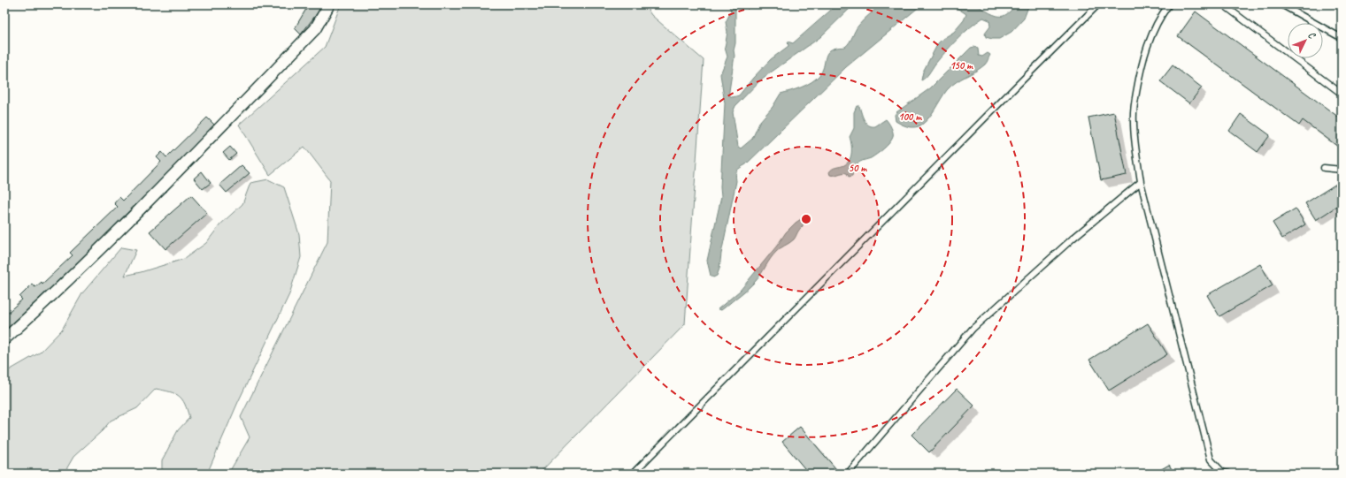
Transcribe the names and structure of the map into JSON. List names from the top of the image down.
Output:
{
  "north": "top right",
  "rings": ["150 m", "100 m", "50 m"]
}
